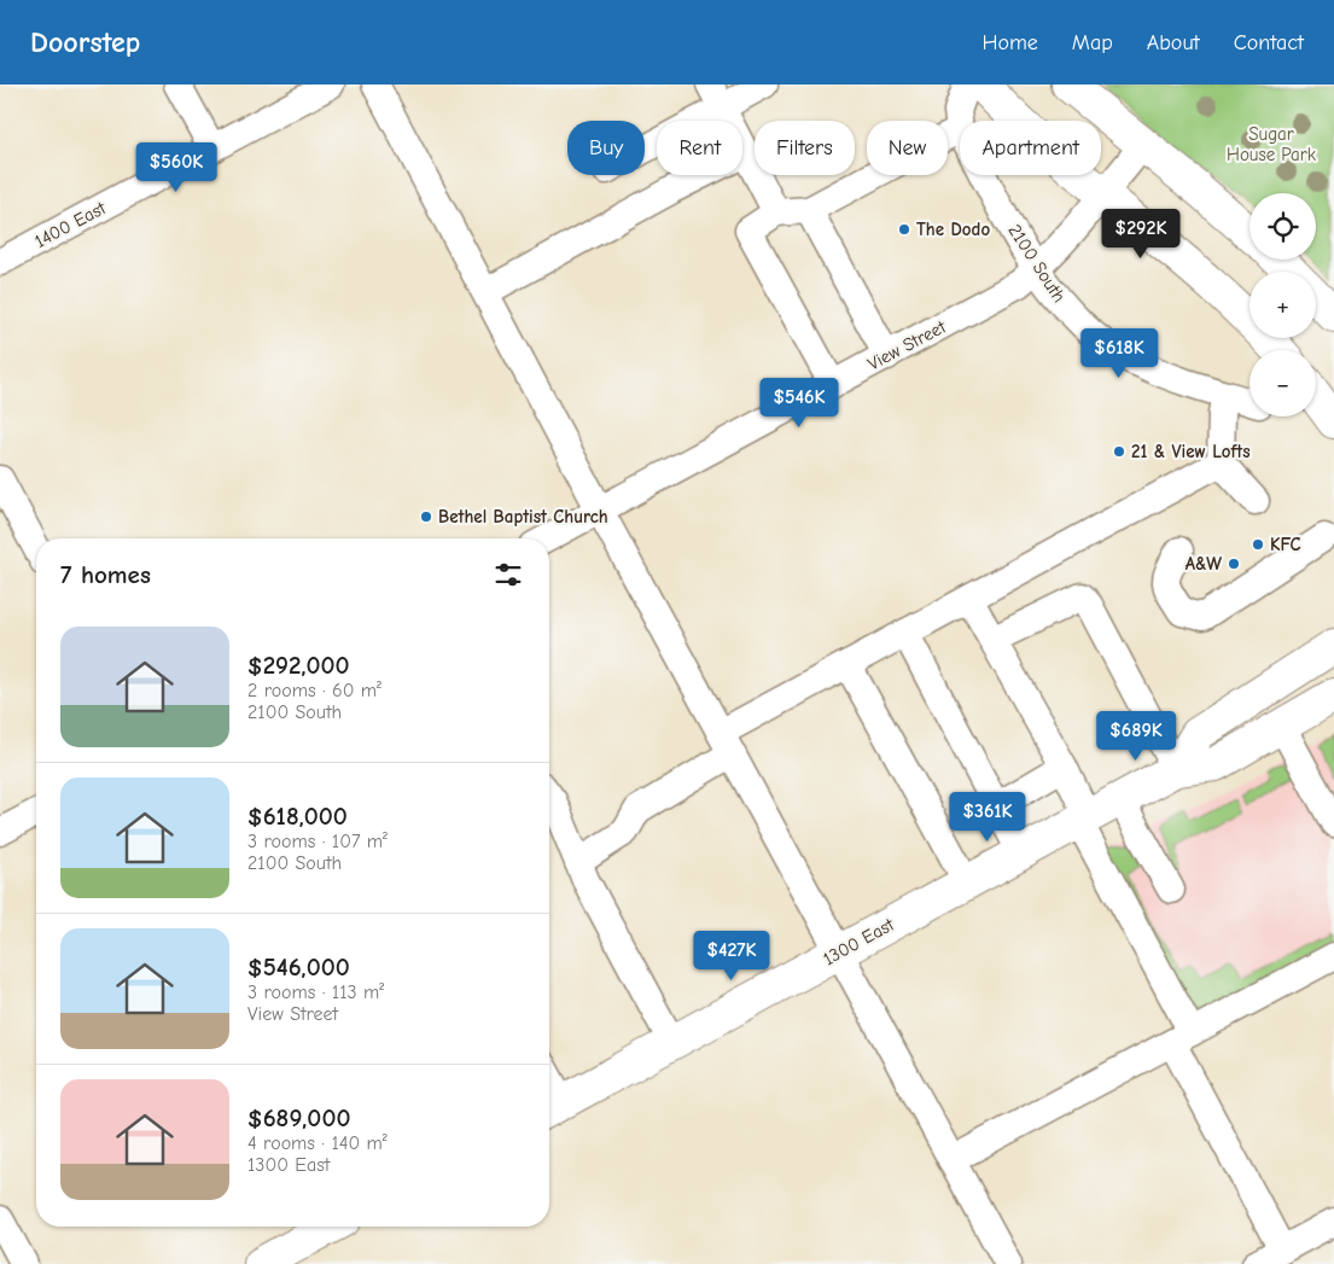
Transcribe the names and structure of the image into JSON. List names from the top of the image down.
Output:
{
  "streets": {
    "main road": ["1300 East"],
    "street": ["1400 East", "2100 South", "View Street"]
  },
  "crossings": [
    ["2100 South", "View Street"]
  ],
  "parks": ["Sugar House Park"],
  "places": [
    "The Dodo",
    "21 & View Lofts",
    "Bethel Baptist Church",
    "KFC",
    "A&W"
  ],
  "page": {
    "header": "Doorstep",
    "nav": [
      "Home",
      "Map",
      "About",
      "Contact"
    ],
    "chip": [
      "Buy",
      "Rent",
      "Filters",
      "New",
      "Apartment"
    ],
    "price": [
      "$560K",
      "$292K",
      "$618K",
      "$546K",
      "$689K",
      "$361K",
      "$427K"
    ],
    "map_buttons": ["+", "−"],
    "heading": "7 homes",
    "list": [
      {
        "name": "$292,000",
        "note": "2 rooms · 60 m² · 2100 South"
      },
      {
        "name": "$618,000",
        "note": "3 rooms · 107 m² · 2100 South"
      },
      {
        "name": "$546,000",
        "note": "3 rooms · 113 m² · View Street"
      },
      {
        "name": "$689,000",
        "note": "4 rooms · 140 m² · 1300 East"
      }
    ]
  }
}
